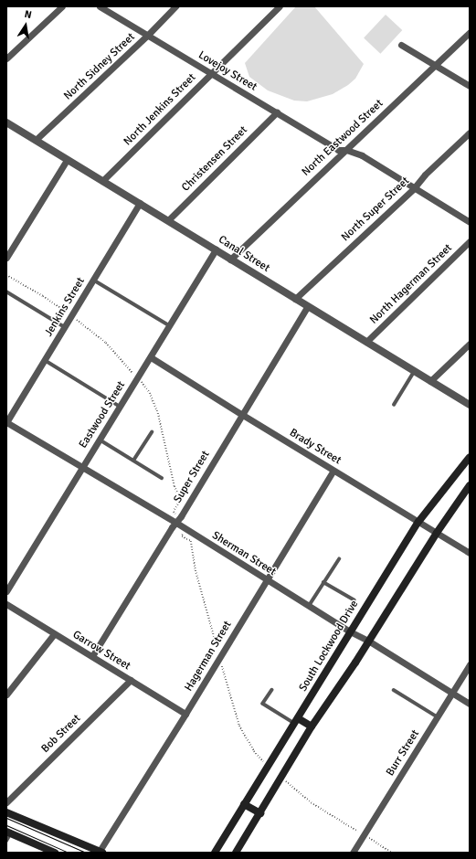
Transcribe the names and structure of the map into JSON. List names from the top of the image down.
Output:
{
  "streets": {
    "main road": ["South Lockwood Drive"],
    "street": [
      "North Sidney Street",
      "Lovejoy Street",
      "North Jenkins Street",
      "North Eastwood Street",
      "Christensen Street",
      "North Super Street",
      "Canal Street",
      "North Hagerman Street",
      "Jenkins Street",
      "Eastwood Street",
      "Brady Street",
      "Super Street",
      "Sherman Street",
      "Garrow Street",
      "Hagerman Street",
      "Bob Street",
      "Burr Street"
    ]
  },
  "crossings": [
    ["North Sidney Street", "Lovejoy Street"],
    ["North Sidney Street", "Canal Street"],
    ["Lovejoy Street", "North Jenkins Street"],
    ["Lovejoy Street", "North Eastwood Street"],
    ["Lovejoy Street", "Christensen Street"],
    ["Lovejoy Street", "North Super Street"],
    ["North Jenkins Street", "Canal Street"],
    ["North Eastwood Street", "Canal Street"],
    ["Christensen Street", "Canal Street"],
    ["North Super Street", "Canal Street"],
    ["Canal Street", "North Hagerman Street"],
    ["Canal Street", "Jenkins Street"],
    ["Canal Street", "Eastwood Street"],
    ["Canal Street", "Super Street"],
    ["Jenkins Street", "Sherman Street"],
    ["Eastwood Street", "Brady Street"],
    ["Eastwood Street", "Sherman Street"],
    ["Brady Street", "Super Street"],
    ["Brady Street", "South Lockwood Drive"],
    ["Brady Street", "Hagerman Street"],
    ["Super Street", "Sherman Street"],
    ["Super Street", "Garrow Street"],
    ["Sherman Street", "South Lockwood Drive"],
    ["Sherman Street", "Hagerman Street"],
    ["Sherman Street", "Burr Street"],
    ["Garrow Street", "Hagerman Street"],
    ["Garrow Street", "Bob Street"]
  ],
  "north": "top"
}
